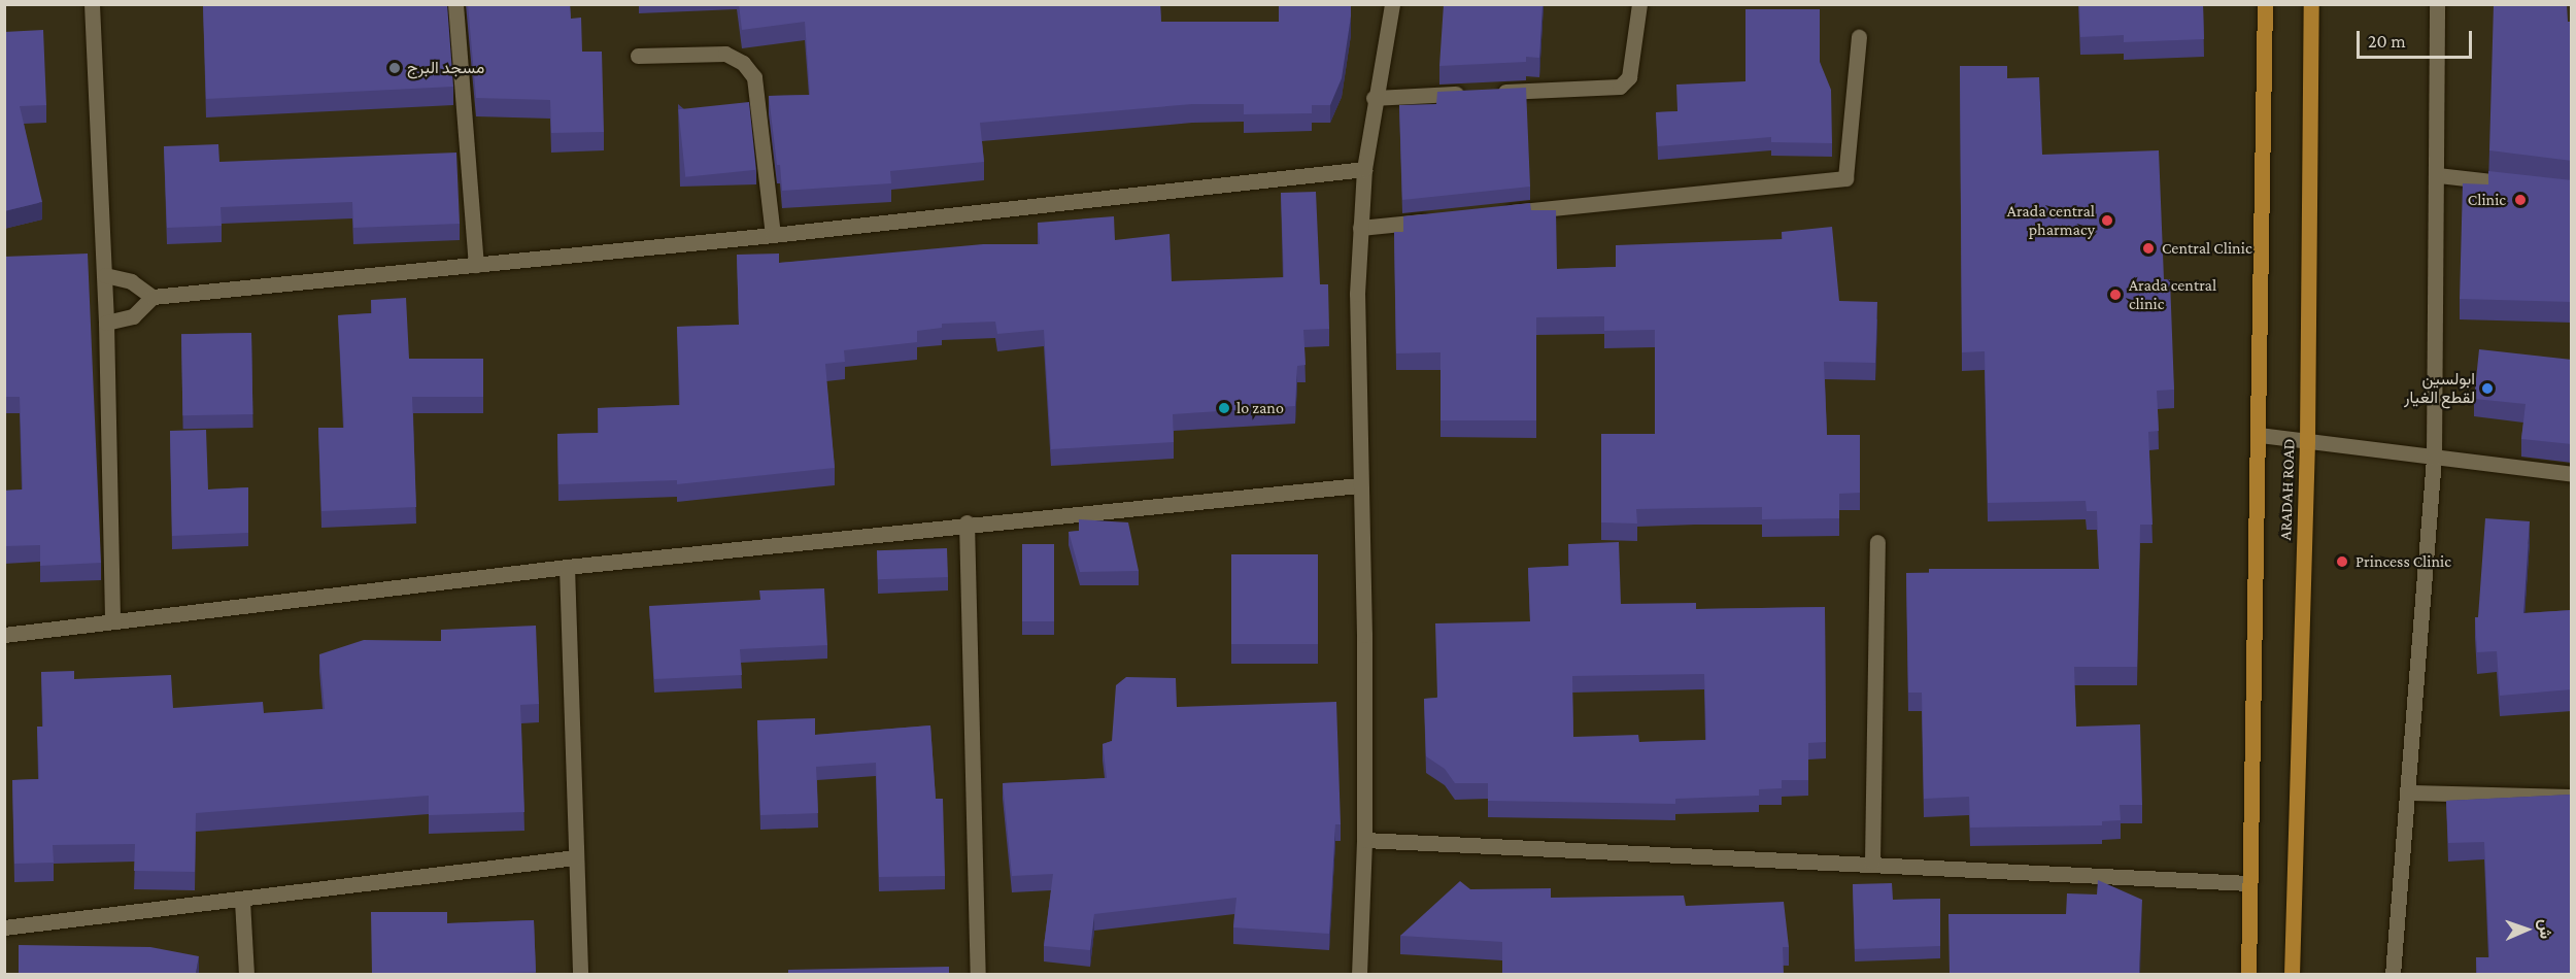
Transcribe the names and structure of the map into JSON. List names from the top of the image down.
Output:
{
  "streets": {
    "main road": ["ARADAH ROAD"]
  },
  "places": [
    "مسجد البرج",
    "Clinic",
    "Arada central pharmacy",
    "Central Clinic",
    "Arada central clinic",
    "ابولسين لقطع الغيار",
    "lo zano",
    "Princess Clinic"
  ],
  "scale_bar": "20 m",
  "north": "right"
}
